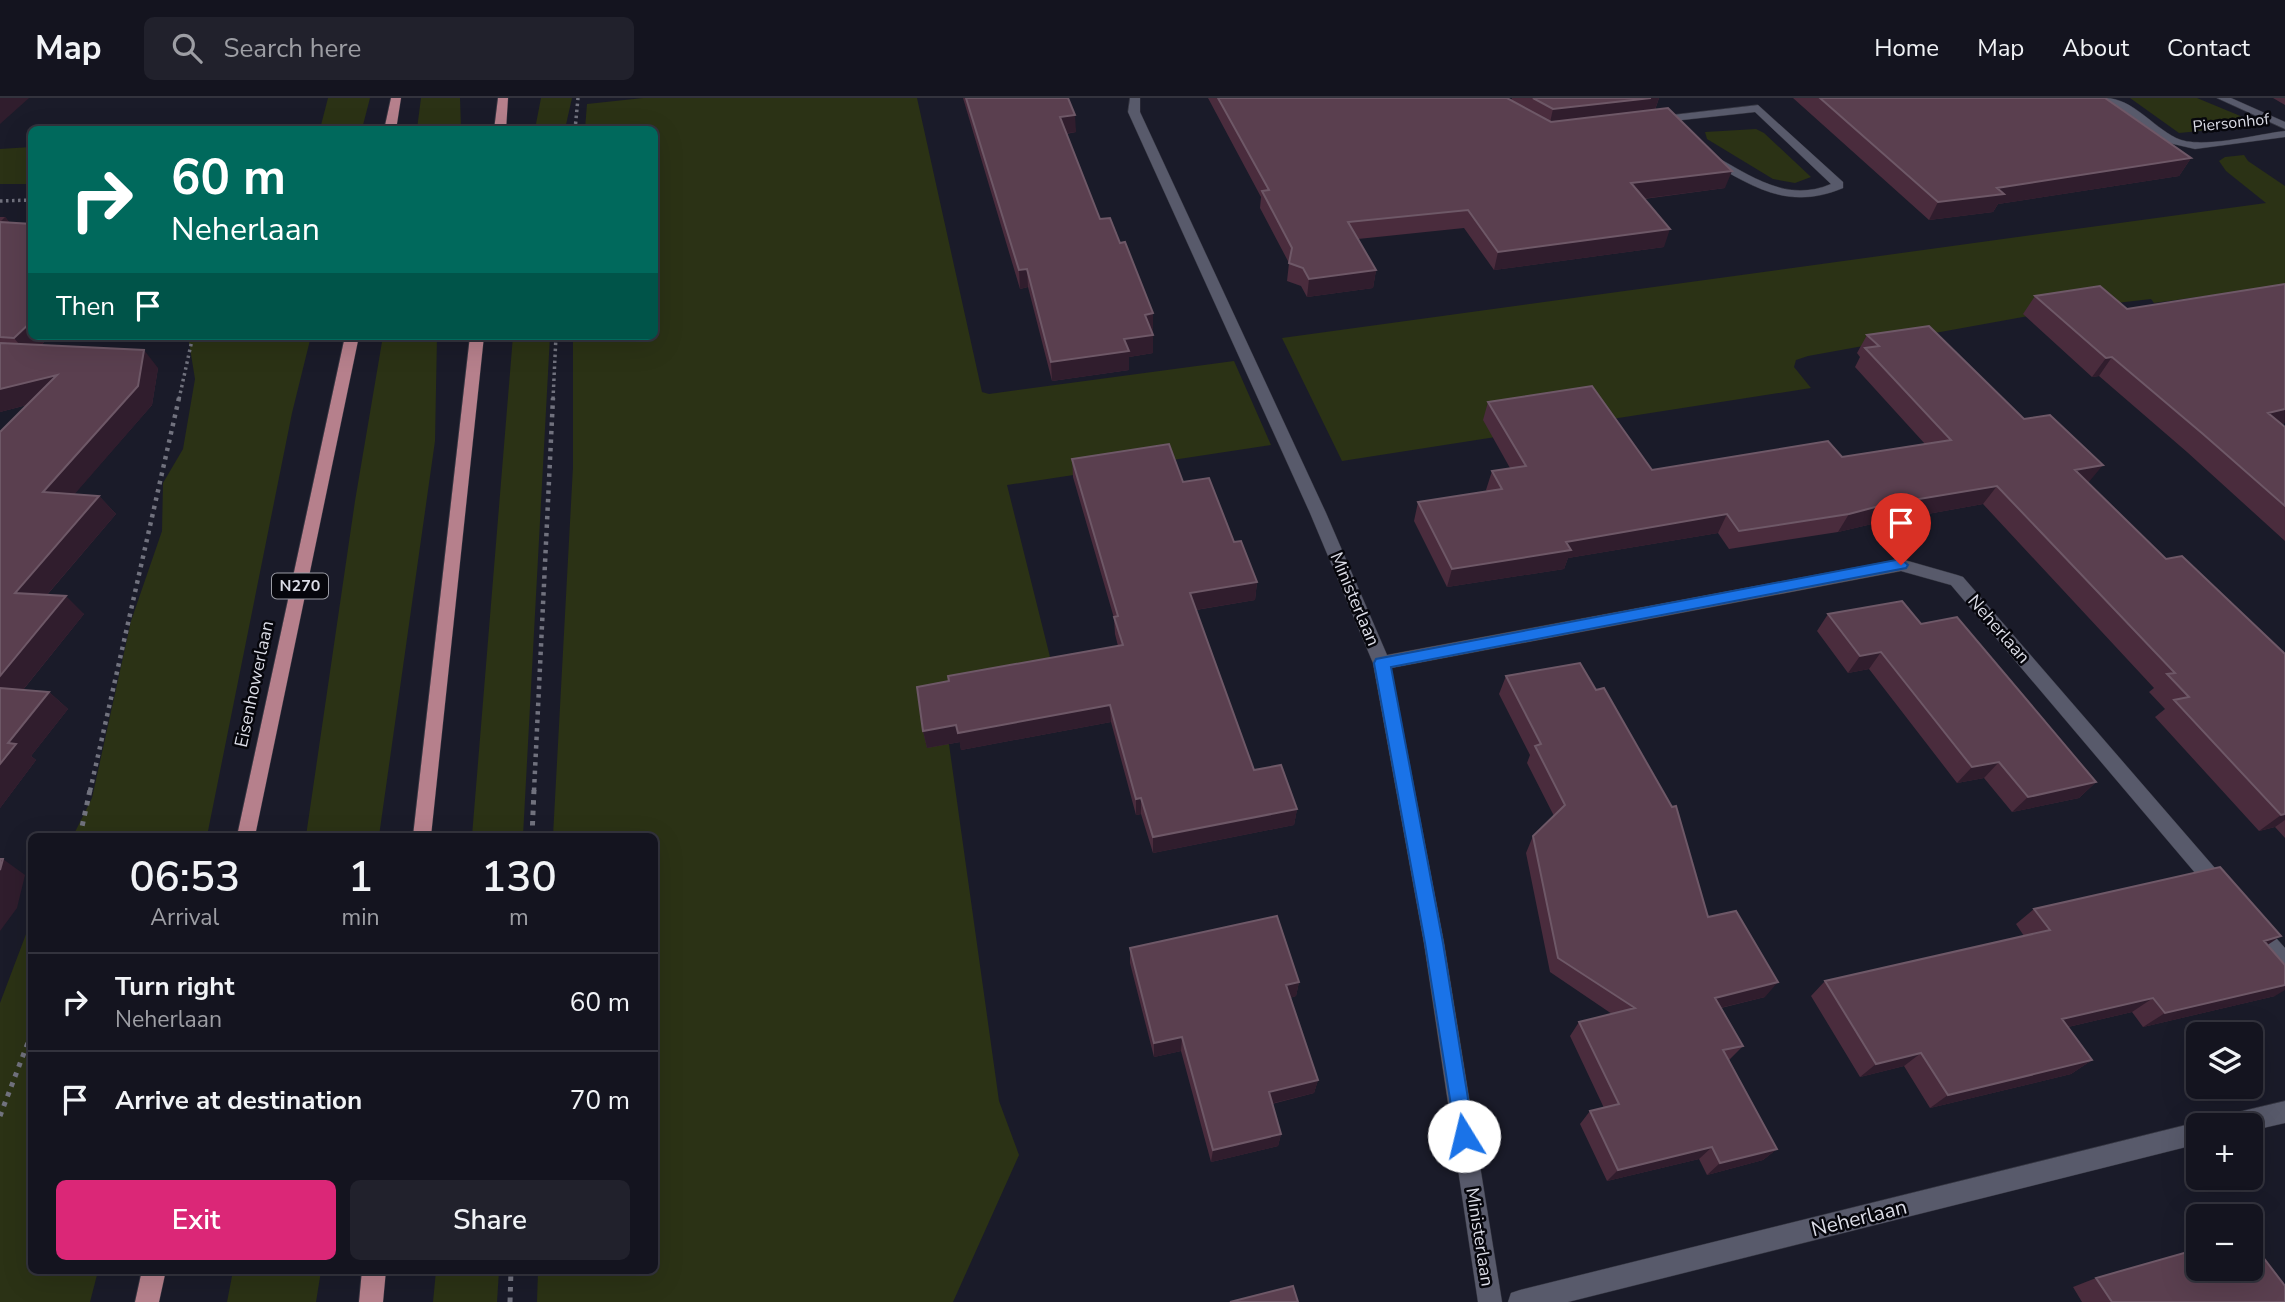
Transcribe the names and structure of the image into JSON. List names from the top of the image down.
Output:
{
  "streets": {
    "main road": ["N270", "Eisenhowerlaan"],
    "street": ["Piersonhof", "Ministerlaan", "Neherlaan"]
  },
  "crossings": [
    ["Ministerlaan", "Neherlaan"]
  ],
  "page": {
    "header": "Map",
    "search": "Search here",
    "nav": [
      "Home",
      "Map",
      "About",
      "Contact"
    ],
    "turn": ["60 m", "Neherlaan"],
    "then": "Then",
    "eta": [
      "06:53",
      "Arrival",
      "1",
      "min",
      "130",
      "m"
    ],
    "list": [
      {
        "name": "Turn right",
        "note": "Neherlaan",
        "value": "60 m"
      },
      {
        "name": "Arrive at destination",
        "value": "70 m"
      }
    ],
    "map_buttons": ["+", "−"],
    "buttons": ["Exit", "Share"]
  }
}
